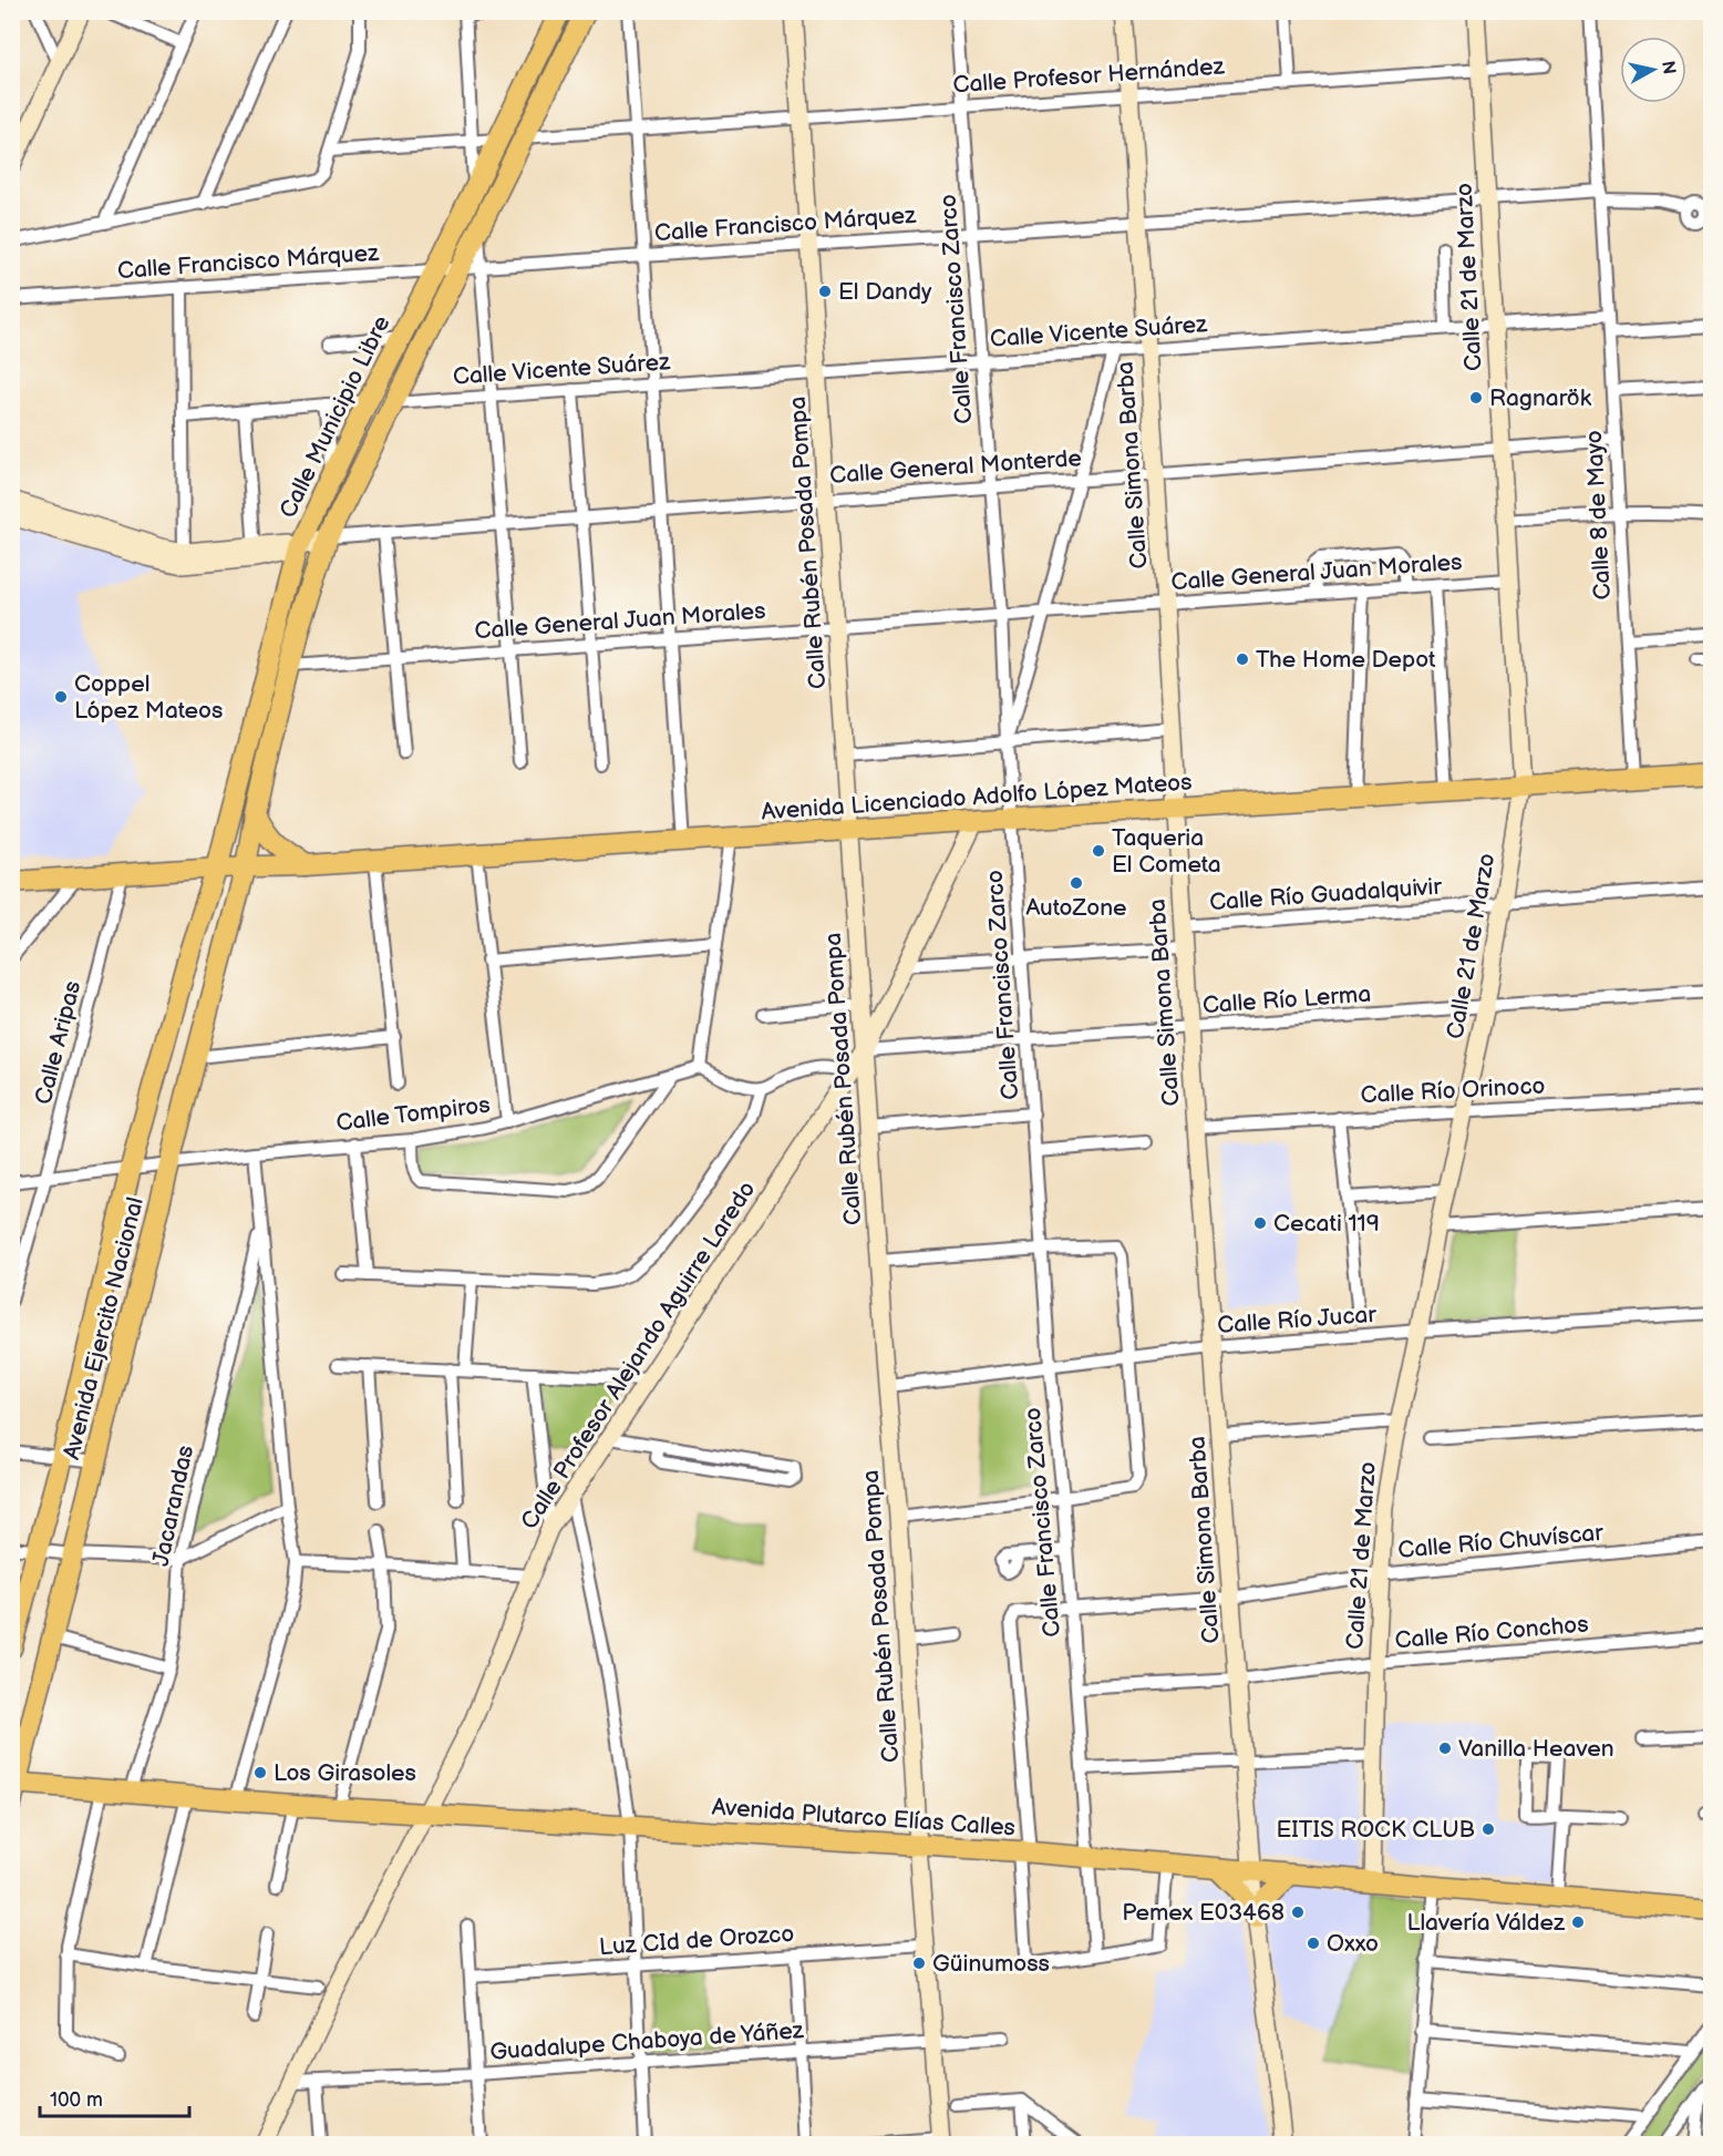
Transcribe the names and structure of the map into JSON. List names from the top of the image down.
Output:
{
  "streets": {
    "main road": [
      "Calle Municipio Libre",
      "Avenida Licenciado Adolfo López Mateos",
      "Avenida Ejercito Nacional",
      "Avenida Plutarco Elías Calles"
    ],
    "street": [
      "Calle Profesor Hernández",
      "Calle Francisco Márquez",
      "Calle 21 de Marzo",
      "Calle Francisco Zarco",
      "Calle Vicente Suárez",
      "Calle Simona Barba",
      "Calle General Monterde",
      "Calle 8 de Mayo",
      "Calle Rubén Posada Pompa",
      "Calle General Juan Morales",
      "Calle Río Guadalquivir",
      "Calle Río Lerma",
      "Calle Aripas",
      "Calle Río Orinoco",
      "Calle Tompiros",
      "Calle Río Jucar",
      "Calle Profesor Alejando Aguirre Laredo",
      "Jacarandas",
      "Calle Río Chuvíscar",
      "Calle Río Conchos",
      "Luz CId de Orozco",
      "Guadalupe Chaboya de Yáñez"
    ]
  },
  "crossings": [
    ["Calle Profesor Hernández", "Calle 21 de Marzo"],
    ["Calle Profesor Hernández", "Calle Francisco Zarco"],
    ["Calle Profesor Hernández", "Calle Simona Barba"],
    ["Calle Profesor Hernández", "Calle Rubén Posada Pompa"],
    ["Calle Profesor Hernández", "Avenida Ejercito Nacional"],
    ["Calle Francisco Márquez", "Calle 21 de Marzo"],
    ["Calle Francisco Márquez", "Calle Francisco Zarco"],
    ["Calle Francisco Márquez", "Calle Municipio Libre"],
    ["Calle Francisco Márquez", "Calle Simona Barba"],
    ["Calle Francisco Márquez", "Calle 8 de Mayo"],
    ["Calle Francisco Márquez", "Calle Rubén Posada Pompa"],
    ["Calle Francisco Márquez", "Avenida Ejercito Nacional"],
    ["Calle 21 de Marzo", "Calle Vicente Suárez"],
    ["Calle 21 de Marzo", "Calle General Monterde"],
    ["Calle 21 de Marzo", "Calle General Juan Morales"],
    ["Calle 21 de Marzo", "Avenida Licenciado Adolfo López Mateos"],
    ["Calle 21 de Marzo", "Calle Río Guadalquivir"],
    ["Calle 21 de Marzo", "Calle Río Lerma"],
    ["Calle 21 de Marzo", "Calle Río Orinoco"],
    ["Calle 21 de Marzo", "Calle Río Jucar"],
    ["Calle 21 de Marzo", "Calle Río Chuvíscar"],
    ["Calle 21 de Marzo", "Calle Río Conchos"],
    ["Calle 21 de Marzo", "Avenida Plutarco Elías Calles"],
    ["Calle Francisco Zarco", "Calle Vicente Suárez"],
    ["Calle Francisco Zarco", "Calle General Monterde"],
    ["Calle Francisco Zarco", "Calle General Juan Morales"],
    ["Calle Francisco Zarco", "Avenida Licenciado Adolfo López Mateos"],
    ["Calle Francisco Zarco", "Calle Río Lerma"],
    ["Calle Francisco Zarco", "Calle Río Jucar"],
    ["Calle Francisco Zarco", "Calle Río Chuvíscar"],
    ["Calle Francisco Zarco", "Calle Río Conchos"],
    ["Calle Francisco Zarco", "Avenida Plutarco Elías Calles"],
    ["Calle Vicente Suárez", "Calle Simona Barba"],
    ["Calle Vicente Suárez", "Calle 8 de Mayo"],
    ["Calle Vicente Suárez", "Calle Rubén Posada Pompa"],
    ["Calle Vicente Suárez", "Avenida Ejercito Nacional"],
    ["Calle Municipio Libre", "Calle General Monterde"],
    ["Calle Municipio Libre", "Avenida Licenciado Adolfo López Mateos"],
    ["Calle Municipio Libre", "Avenida Ejercito Nacional"],
    ["Calle Simona Barba", "Calle General Monterde"],
    ["Calle Simona Barba", "Calle General Juan Morales"],
    ["Calle Simona Barba", "Avenida Licenciado Adolfo López Mateos"],
    ["Calle Simona Barba", "Calle Río Guadalquivir"],
    ["Calle Simona Barba", "Calle Río Lerma"],
    ["Calle Simona Barba", "Calle Río Orinoco"],
    ["Calle Simona Barba", "Calle Río Jucar"],
    ["Calle Simona Barba", "Calle Río Chuvíscar"],
    ["Calle Simona Barba", "Calle Río Conchos"],
    ["Calle Simona Barba", "Avenida Plutarco Elías Calles"],
    ["Calle General Monterde", "Calle 8 de Mayo"],
    ["Calle General Monterde", "Calle Rubén Posada Pompa"],
    ["Calle General Monterde", "Avenida Ejercito Nacional"],
    ["Calle 8 de Mayo", "Avenida Licenciado Adolfo López Mateos"],
    ["Calle Rubén Posada Pompa", "Calle General Juan Morales"],
    ["Calle Rubén Posada Pompa", "Avenida Licenciado Adolfo López Mateos"],
    ["Calle Rubén Posada Pompa", "Calle Río Lerma"],
    ["Calle Rubén Posada Pompa", "Calle Río Jucar"],
    ["Calle Rubén Posada Pompa", "Calle Profesor Alejando Aguirre Laredo"],
    ["Calle Rubén Posada Pompa", "Avenida Plutarco Elías Calles"],
    ["Calle Rubén Posada Pompa", "Luz CId de Orozco"],
    ["Calle Rubén Posada Pompa", "Guadalupe Chaboya de Yáñez"],
    ["Calle General Juan Morales", "Avenida Ejercito Nacional"],
    ["Avenida Licenciado Adolfo López Mateos", "Calle Aripas"],
    ["Avenida Licenciado Adolfo López Mateos", "Avenida Ejercito Nacional"],
    ["Avenida Licenciado Adolfo López Mateos", "Calle Profesor Alejando Aguirre Laredo"],
    ["Calle Río Lerma", "Calle Profesor Alejando Aguirre Laredo"],
    ["Calle Aripas", "Calle Tompiros"],
    ["Calle Tompiros", "Avenida Ejercito Nacional"],
    ["Avenida Ejercito Nacional", "Avenida Plutarco Elías Calles"],
    ["Calle Profesor Alejando Aguirre Laredo", "Avenida Plutarco Elías Calles"],
    ["Calle Profesor Alejando Aguirre Laredo", "Guadalupe Chaboya de Yáñez"],
    ["Jacarandas", "Avenida Plutarco Elías Calles"],
    ["Calle Río Chuvíscar", "Avenida Plutarco Elías Calles"]
  ],
  "places": [
    "El Dandy",
    "Ragnarök",
    "The Home Depot",
    "Coppel López Mateos",
    "Taqueria El Cometa",
    "AutoZone",
    "Cecati 119",
    "Vanilla Heaven",
    "Los Girasoles",
    "EITIS ROCK CLUB",
    "Pemex E03468",
    "Llavería Váldez",
    "Oxxo",
    "Güinumoss"
  ],
  "scale_bar": "100 m",
  "north": "right"
}
